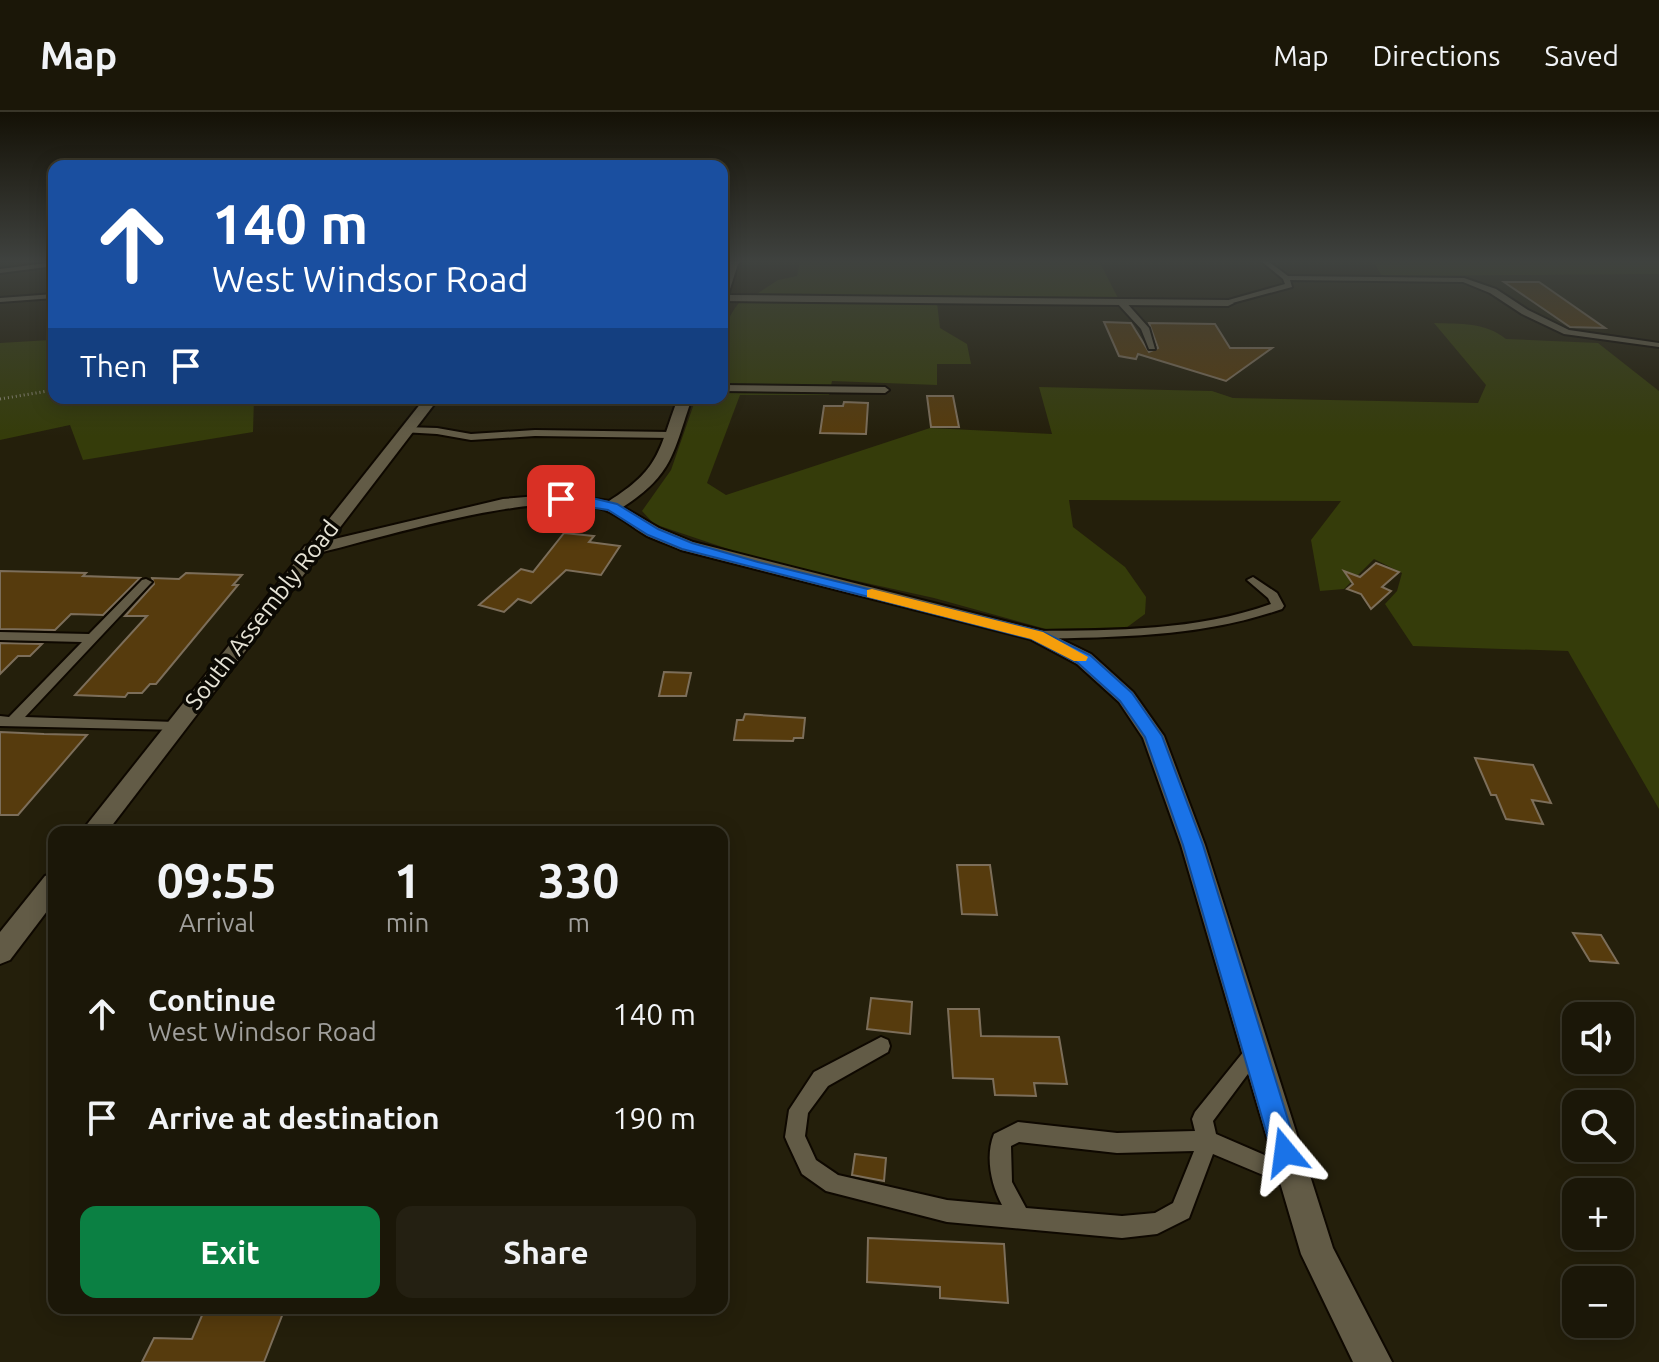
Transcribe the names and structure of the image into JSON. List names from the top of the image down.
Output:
{
  "streets": {
    "street": ["South Assembly Road"]
  },
  "page": {
    "header": "Map",
    "nav": ["Map", "Directions", "Saved"],
    "turn": ["140 m", "West Windsor Road"],
    "then": "Then",
    "eta": [
      "09:55",
      "Arrival",
      "1",
      "min",
      "330",
      "m"
    ],
    "list": [
      {
        "name": "Continue",
        "note": "West Windsor Road",
        "value": "140 m"
      },
      {
        "name": "Arrive at destination",
        "value": "190 m"
      }
    ],
    "map_buttons": ["+", "−"],
    "buttons": ["Exit", "Share"]
  }
}
